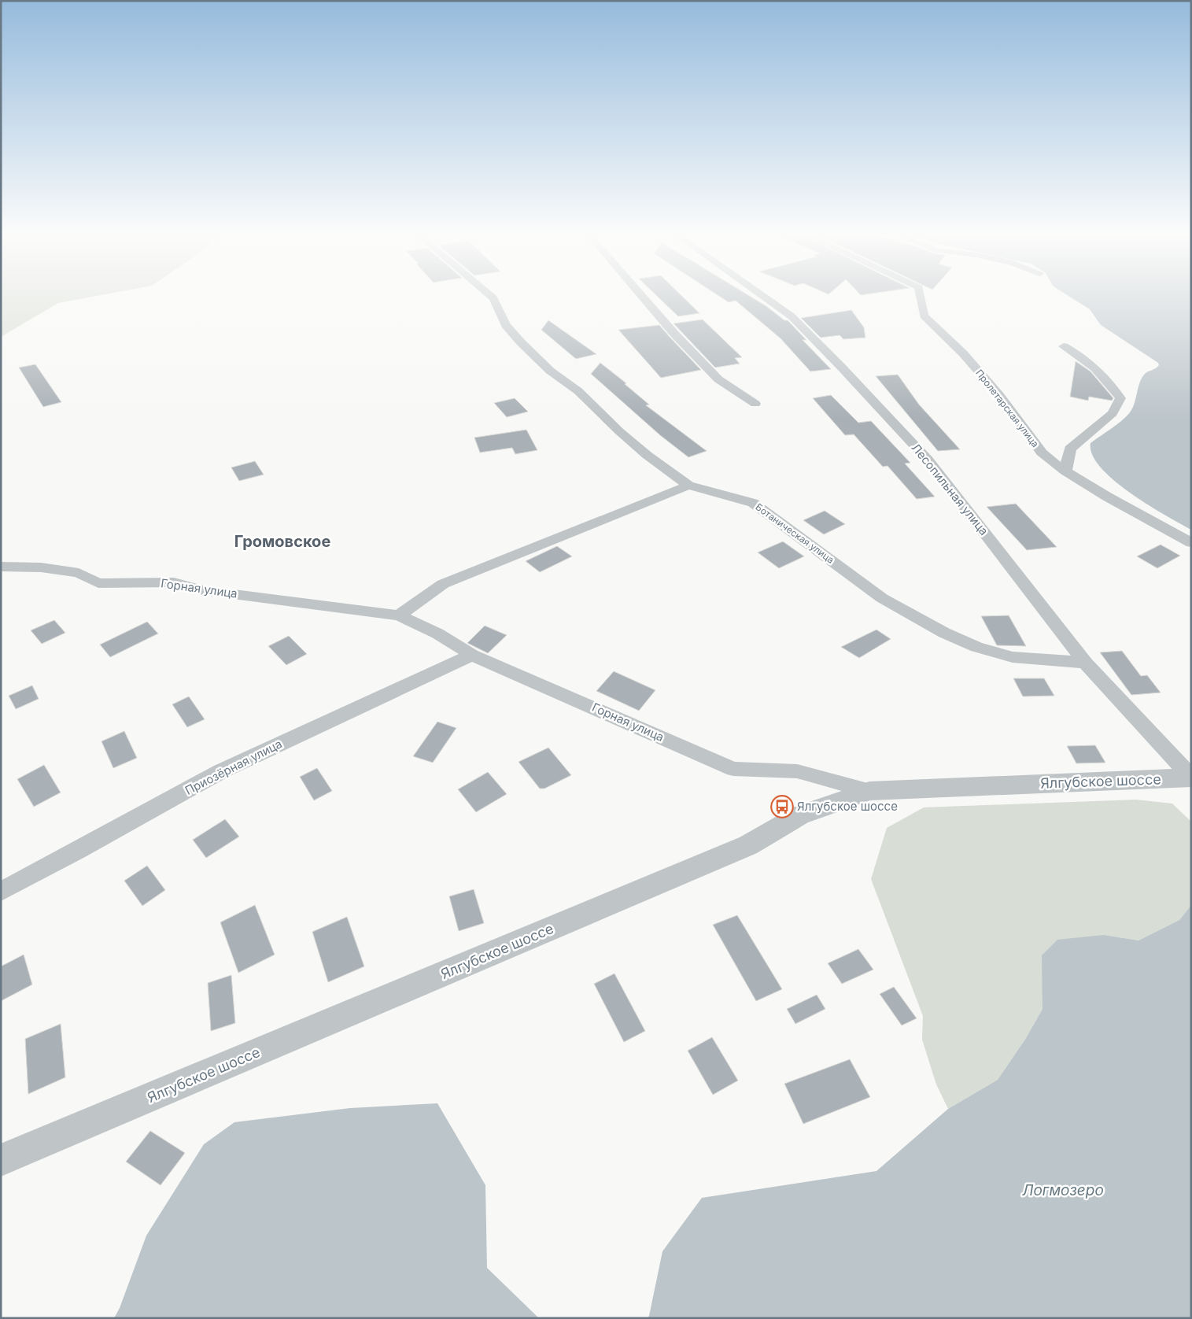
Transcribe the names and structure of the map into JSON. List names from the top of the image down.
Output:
{
  "streets": {
    "street": [
      "Пролетарская улица",
      "Лесопильная улица",
      "Ботаническая улица",
      "Горная улица",
      "Приозёрная улица",
      "Ялгубское шоссе"
    ]
  },
  "crossings": [
    ["Лесопильная улица", "Ботаническая улица"],
    ["Лесопильная улица", "Ялгубское шоссе"],
    ["Горная улица", "Приозёрная улица"],
    ["Горная улица", "Ялгубское шоссе"]
  ],
  "districts": ["Громовское"],
  "water": ["Логмозеро"],
  "places": {
    "bus stop": ["Ялгубское шоссе"]
  }
}
